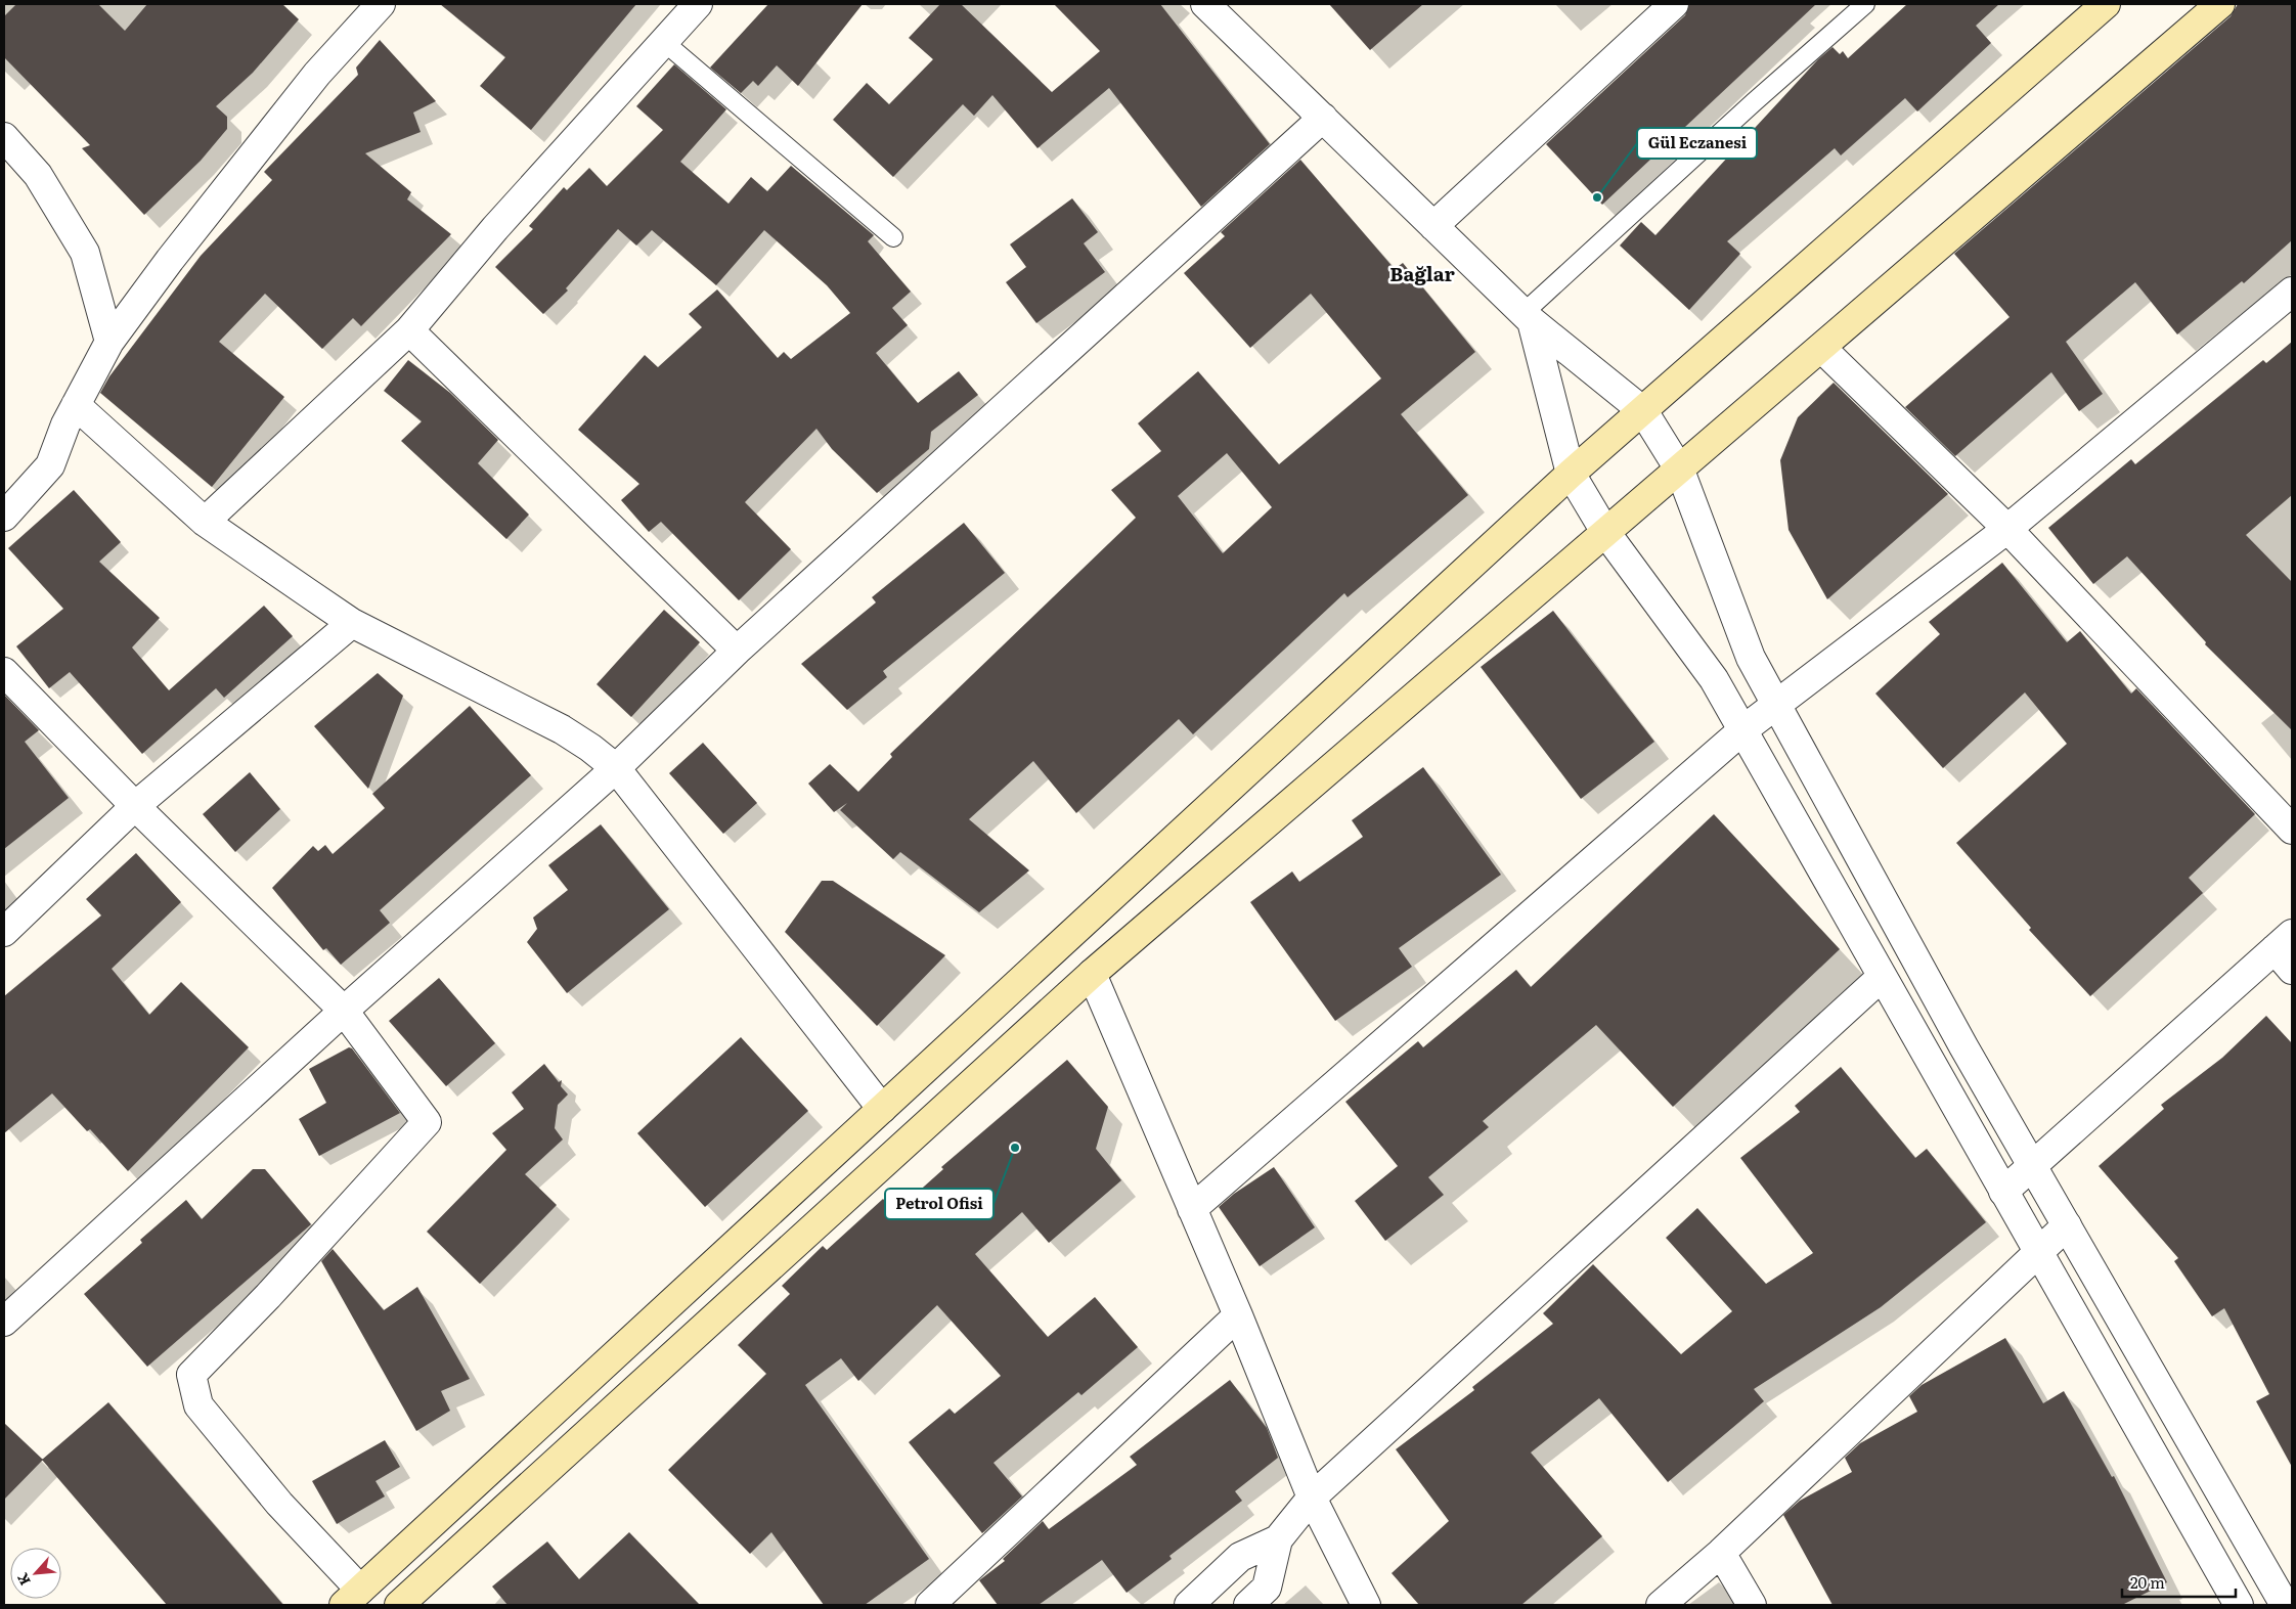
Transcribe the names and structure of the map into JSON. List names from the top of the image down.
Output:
{
  "districts": ["Bağlar"],
  "places": ["Gül Eczanesi", "Petrol Ofisi"],
  "scale_bar": "20 m",
  "north": "bottom left"
}
